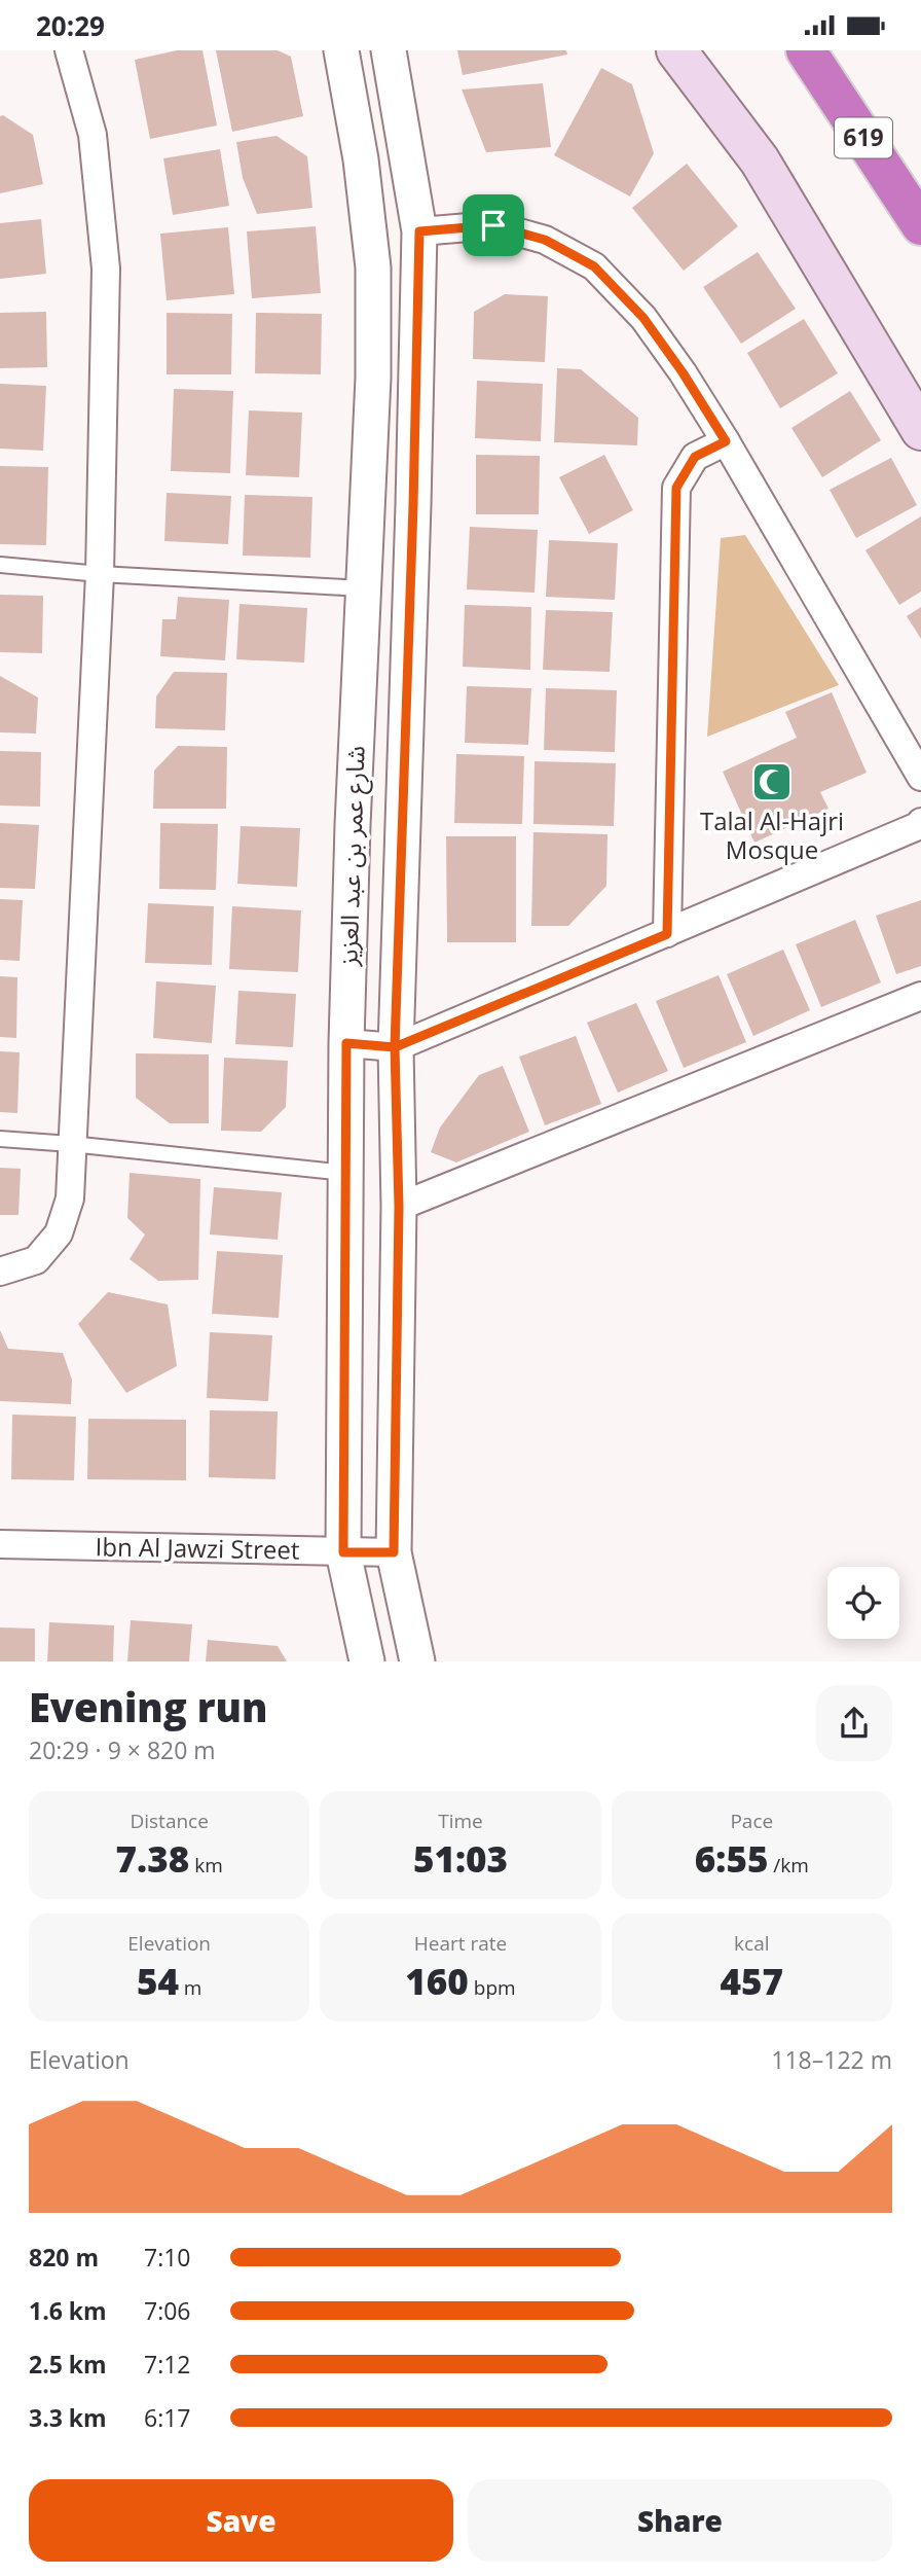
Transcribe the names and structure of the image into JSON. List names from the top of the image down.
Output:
{
  "streets": {
    "highway": ["619"],
    "street": ["شارع عمر بن عبد العزيز", "Ibn Al Jawzi Street"]
  },
  "crossings": [
    ["شارع عمر بن عبد العزيز", "Ibn Al Jawzi Street"]
  ],
  "places": {
    "mosque": ["Talal Al-Hajri Mosque"]
  },
  "page": {
    "status": "20:29",
    "heading": ["Evening run", "20:29 · 9 × 820 m"],
    "stats": [
      ["Distance", "7.38 km"],
      ["Time", "51:03"],
      ["Pace", "6:55 /km"],
      ["Elevation", "54 m"],
      ["Heart rate", "160 bpm"],
      ["kcal", "457"]
    ],
    "chart": ["Elevation", "118–122 m"],
    "list": [
      {
        "name": "820 m",
        "note": "7:10"
      },
      {
        "name": "1.6 km",
        "note": "7:06"
      },
      {
        "name": "2.5 km",
        "note": "7:12"
      },
      {
        "name": "3.3 km",
        "note": "6:17"
      }
    ],
    "buttons": ["Save", "Share"]
  }
}
